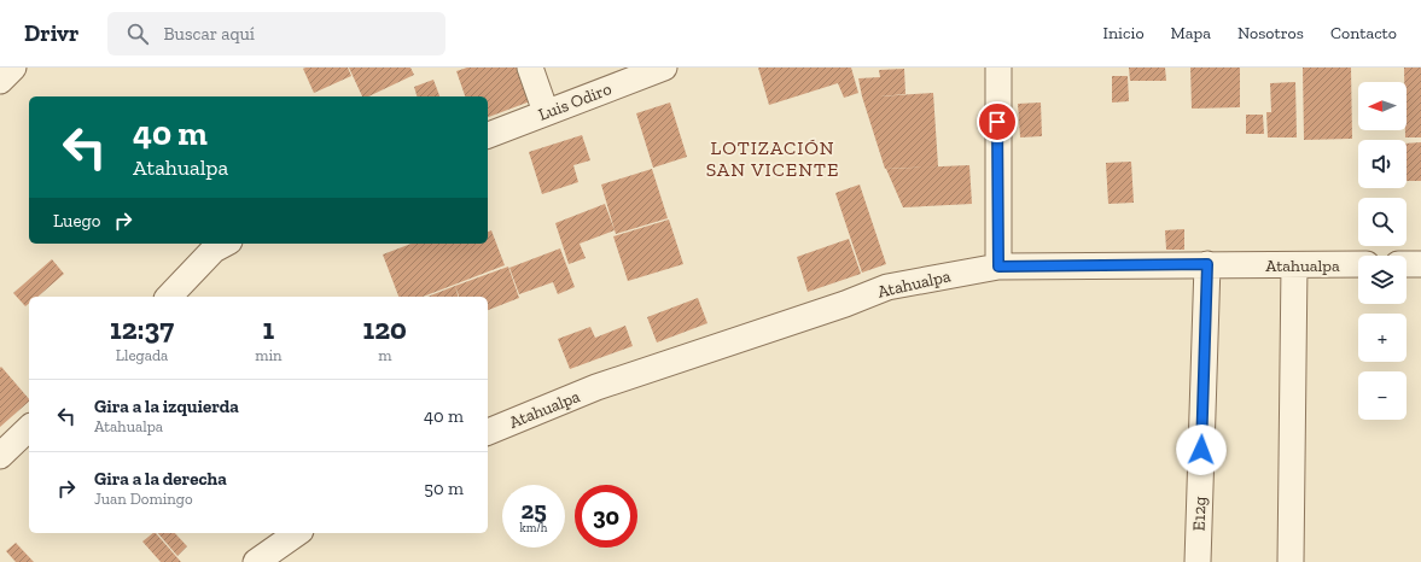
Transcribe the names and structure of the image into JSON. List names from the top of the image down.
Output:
{
  "streets": {
    "street": ["Luis Odiro", "Atahualpa", "E12g"]
  },
  "crossings": [
    ["Atahualpa", "E12g"]
  ],
  "districts": ["LOTIZACIÓN SAN VICENTE"],
  "north": "left",
  "page": {
    "header": "Drivr",
    "search": "Buscar aquí",
    "nav": [
      "Inicio",
      "Mapa",
      "Nosotros",
      "Contacto"
    ],
    "map_buttons": ["+", "−"],
    "turn": ["40 m", "Atahualpa"],
    "then": "Luego",
    "eta": [
      "12:37",
      "Llegada",
      "1",
      "min",
      "120",
      "m"
    ],
    "list": [
      {
        "name": "Gira a la izquierda",
        "note": "Atahualpa",
        "value": "40 m"
      },
      {
        "name": "Gira a la derecha",
        "note": "Juan Domingo",
        "value": "50 m"
      }
    ],
    "speed": "25 km/h",
    "limit": "30"
  }
}
